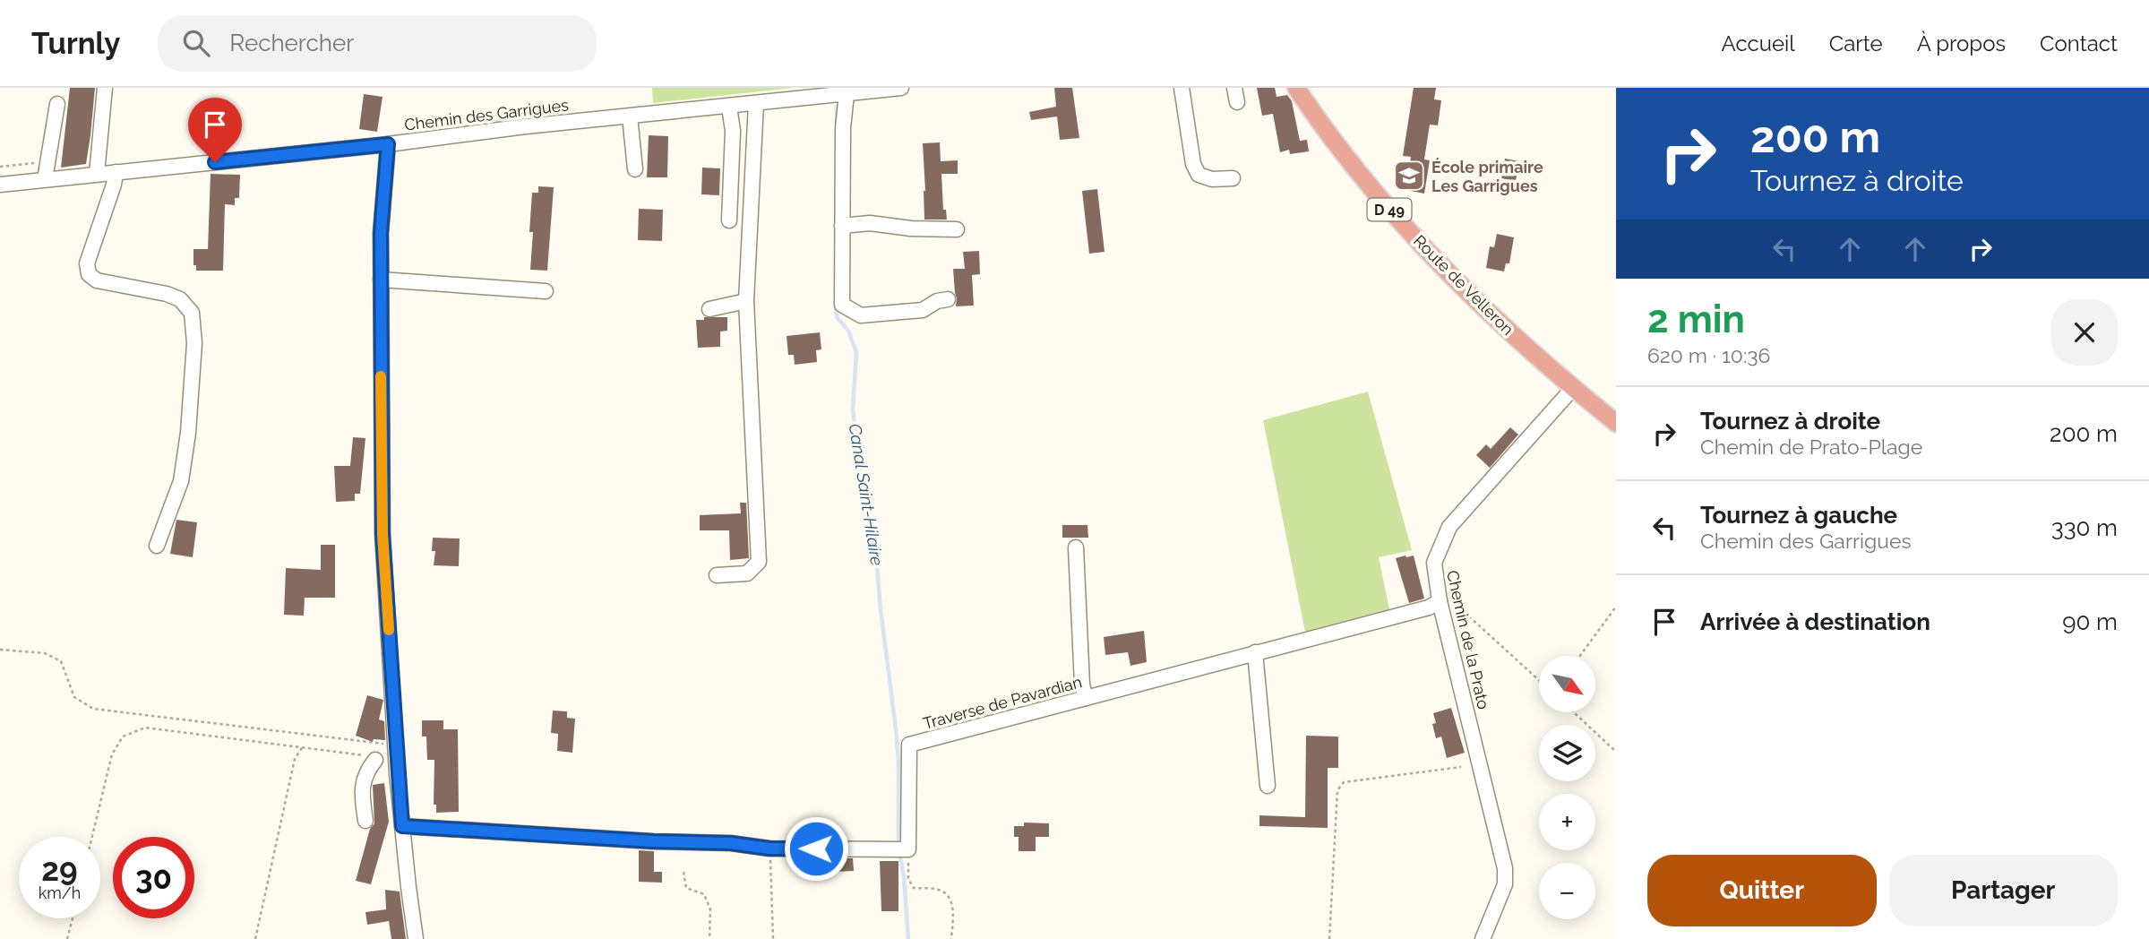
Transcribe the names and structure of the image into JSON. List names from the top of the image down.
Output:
{
  "streets": {
    "main road": ["D 49", "Route de Velleron"],
    "street": ["Chemin des Garrigues", "Chemin de la Prato", "Traverse de Pavardian"]
  },
  "crossings": [
    ["Route de Velleron", "Chemin de la Prato"],
    ["Chemin de la Prato", "Traverse de Pavardian"]
  ],
  "water": ["Canal Saint-Hilaire"],
  "places": {
    "school or university": ["École primaire Les Garrigues"]
  },
  "north": "bottom right",
  "page": {
    "header": "Turnly",
    "search": "Rechercher",
    "nav": [
      "Accueil",
      "Carte",
      "À propos",
      "Contact"
    ],
    "turn": ["200 m", "Tournez à droite"],
    "heading": ["2 min", "620 m · 10:36"],
    "list": [
      {
        "name": "Tournez à droite",
        "note": "Chemin de Prato-Plage",
        "value": "200 m"
      },
      {
        "name": "Tournez à gauche",
        "note": "Chemin des Garrigues",
        "value": "330 m"
      },
      {
        "name": "Arrivée à destination",
        "value": "90 m"
      }
    ],
    "map_buttons": ["+", "−"],
    "speed": "29 km/h",
    "limit": "30",
    "buttons": ["Quitter", "Partager"]
  }
}
